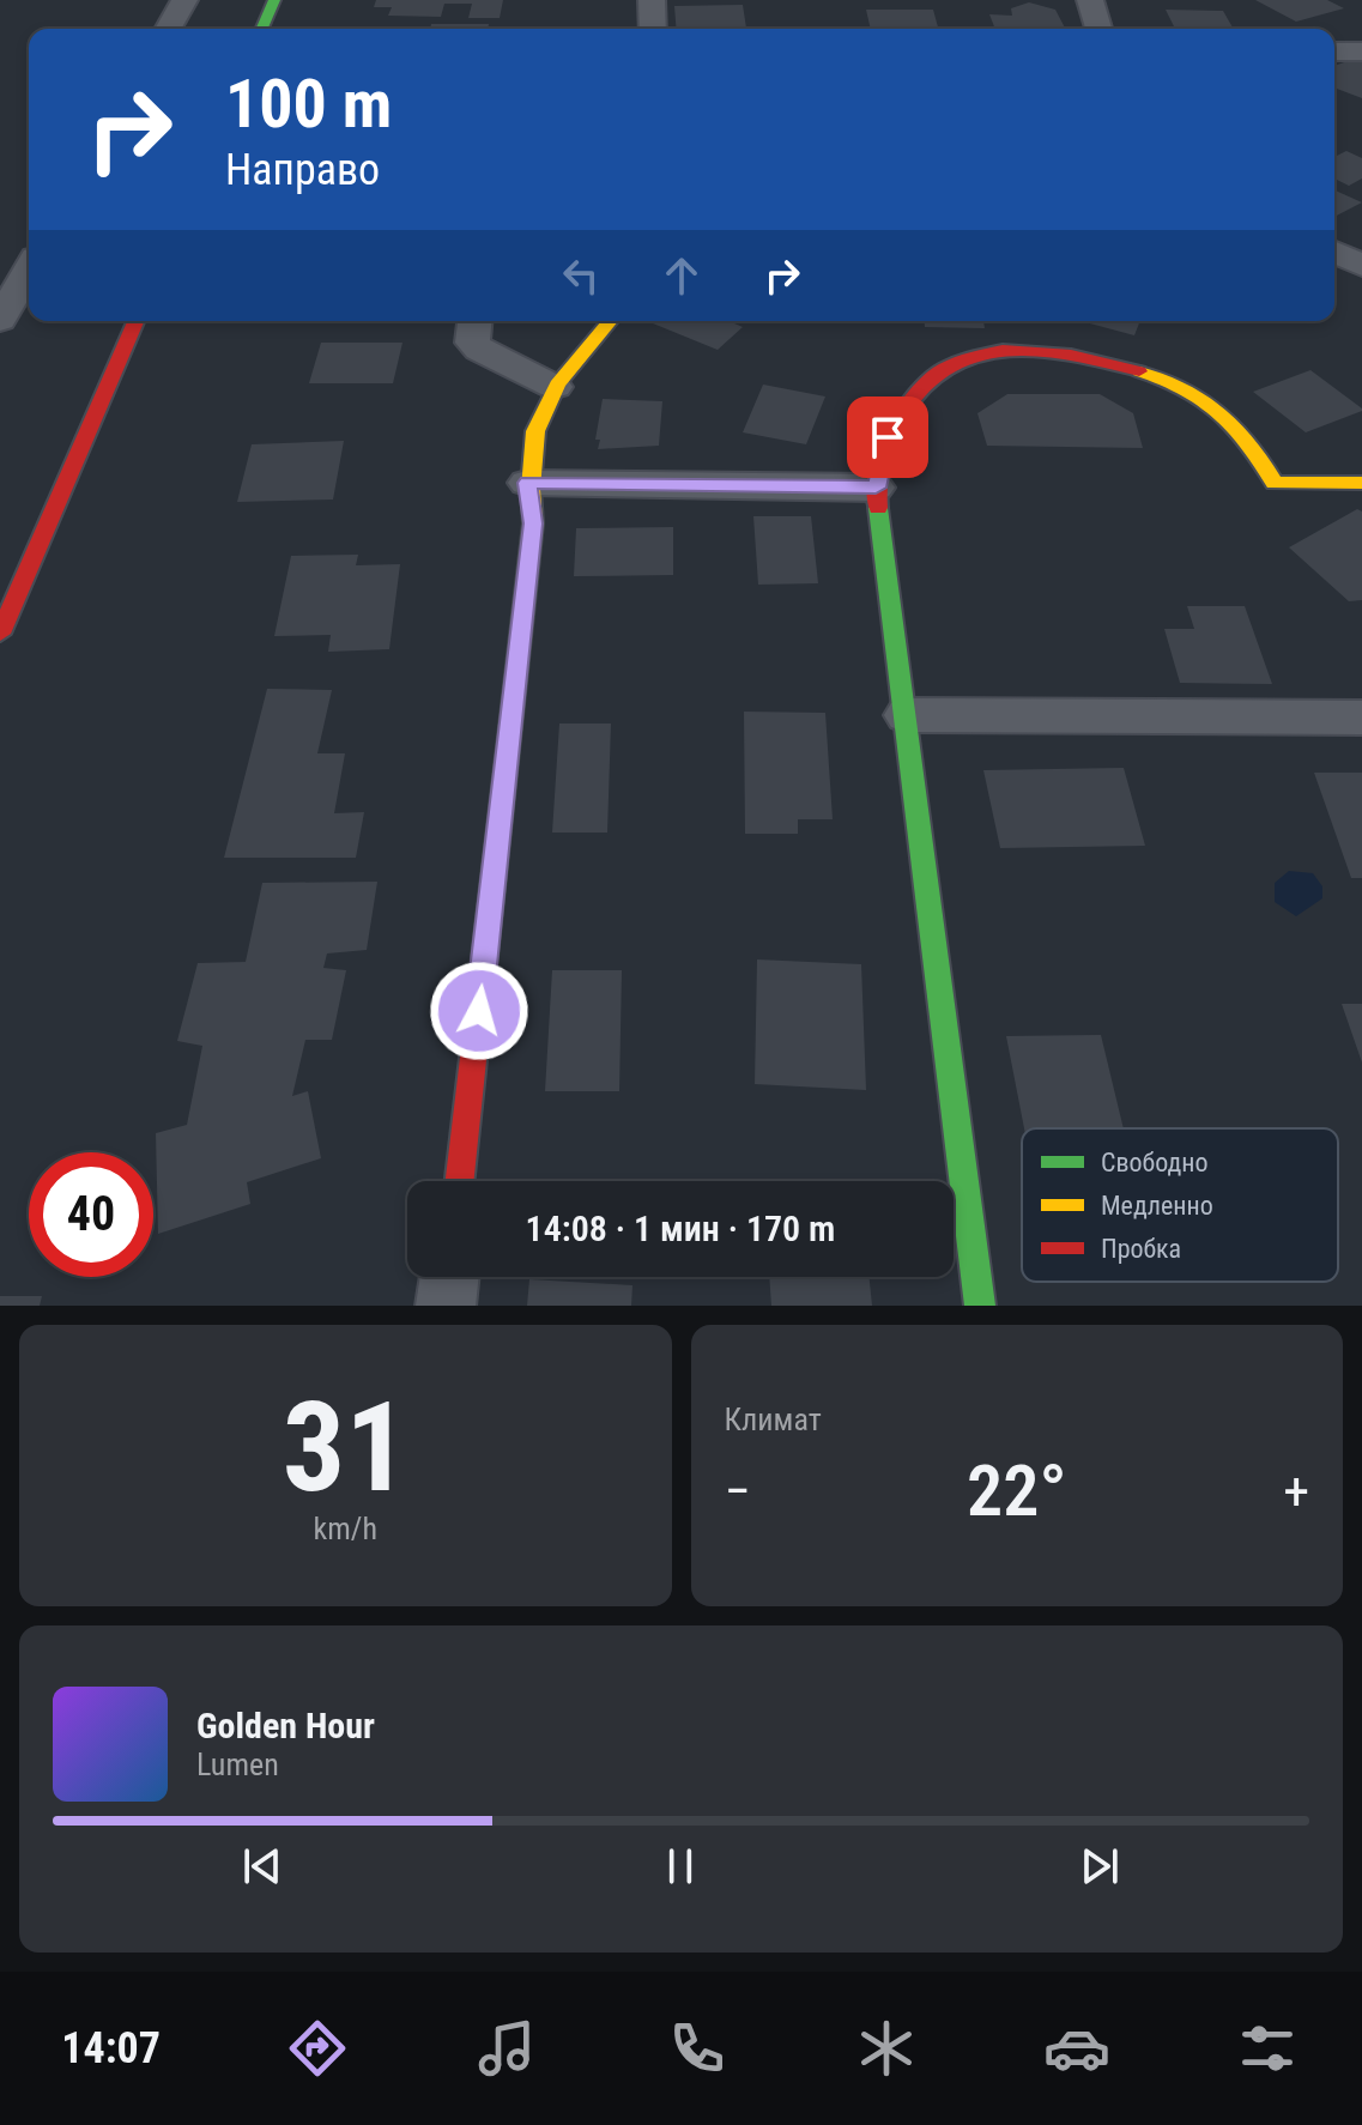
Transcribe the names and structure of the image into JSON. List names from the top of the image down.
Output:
{
  "legend": ["Свободно", "Медленно", "Пробка"],
  "page": {
    "turn": ["100 m", "Направо"],
    "limit": "40",
    "trip": "14:08 · 1 мин · 170 m",
    "tile": [
      ["31", "km/h"],
      "Климат"
    ],
    "heat": ["−", "22°", "+"],
    "song": ["Golden Hour", "Lumen"],
    "tabs": "14:07"
  }
}
